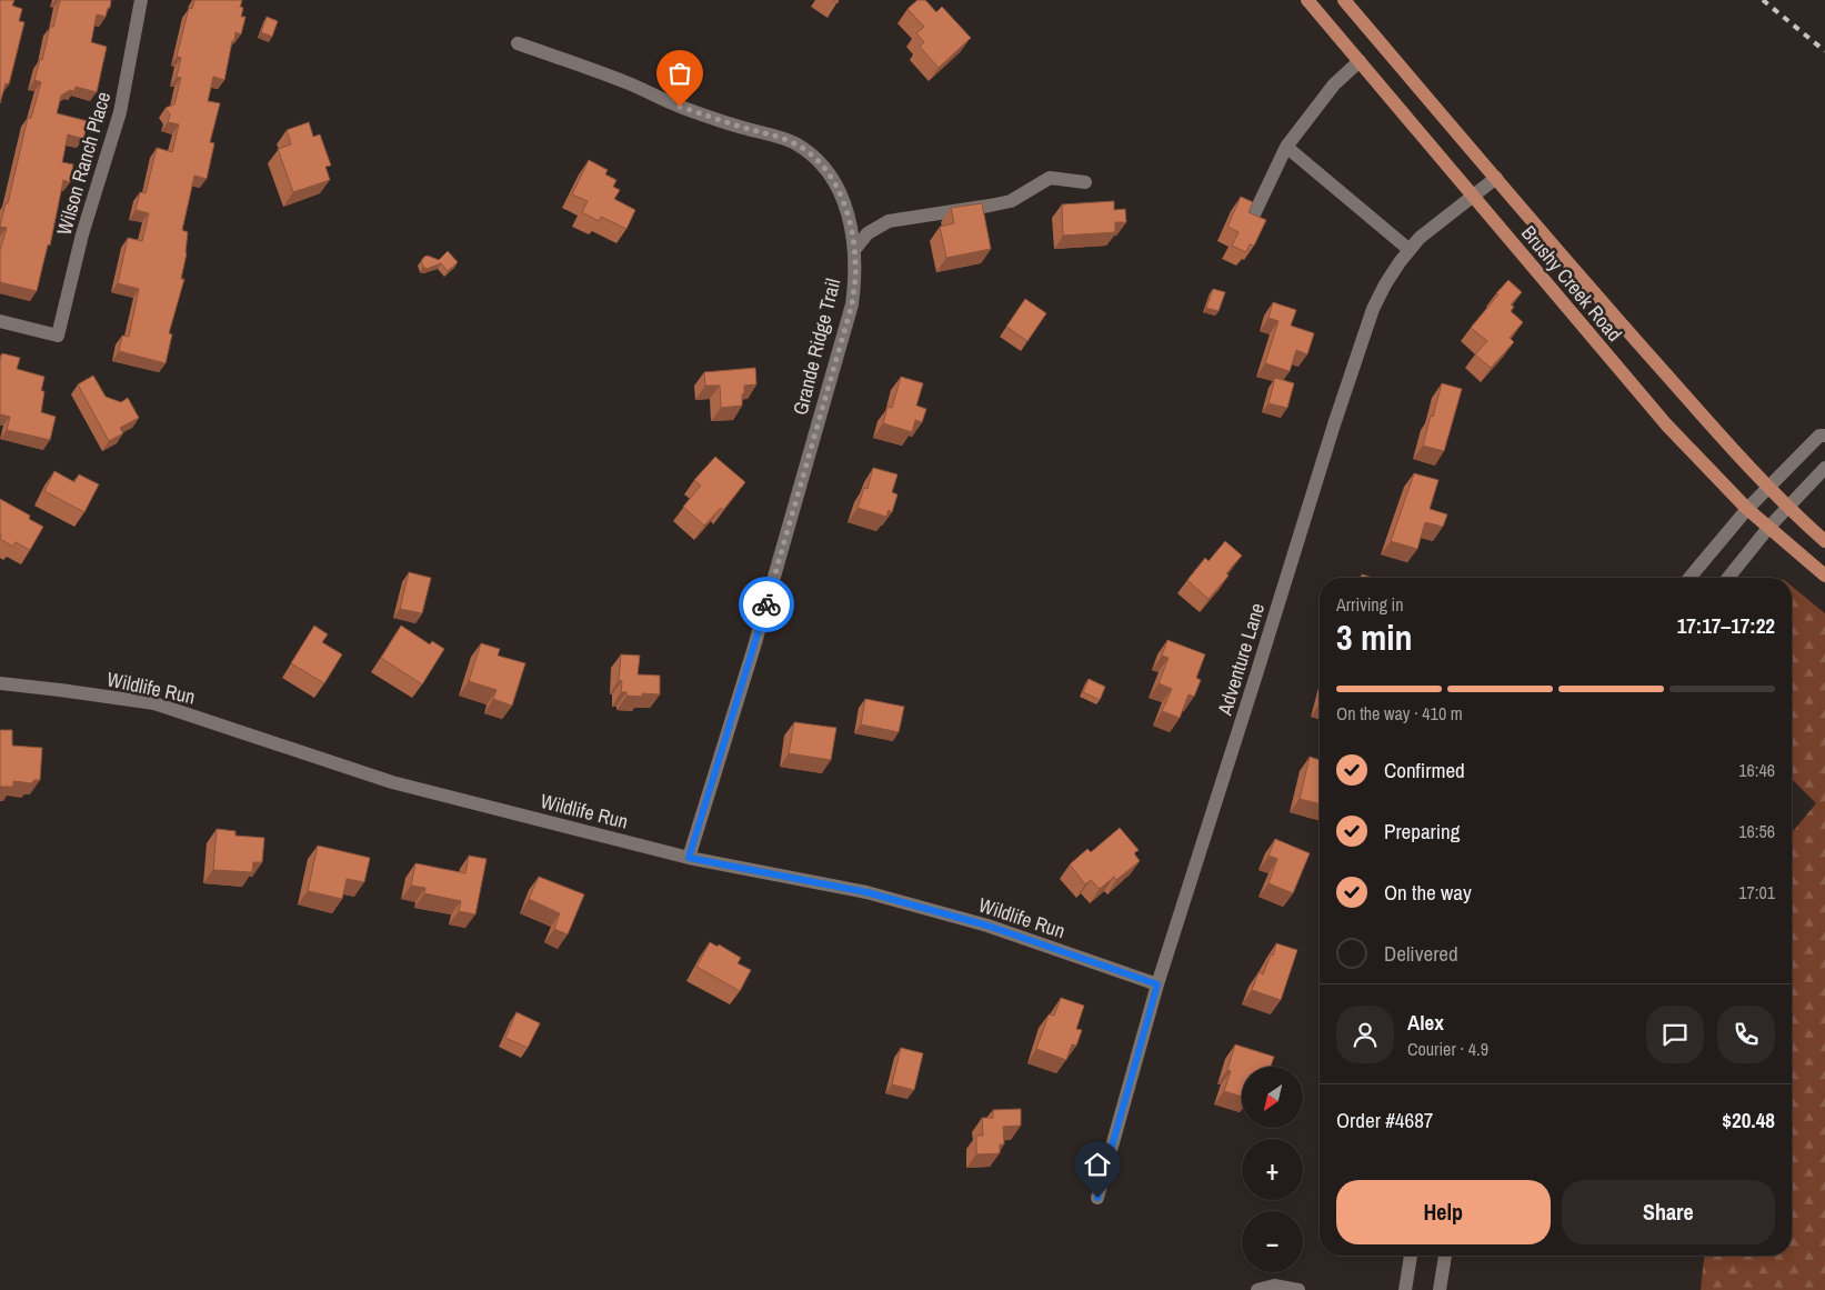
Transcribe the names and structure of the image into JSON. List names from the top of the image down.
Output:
{
  "streets": {
    "main road": ["Brushy Creek Road"],
    "street": [
      "Wilson Ranch Place",
      "Grande Ridge Trail",
      "Adventure Lane",
      "Wildlife Run"
    ]
  },
  "crossings": [
    ["Brushy Creek Road", "Adventure Lane"],
    ["Grande Ridge Trail", "Wildlife Run"],
    ["Adventure Lane", "Wildlife Run"]
  ],
  "north": "bottom left",
  "page": {
    "heading": ["3 min", "Arriving in", "17:17–17:22"],
    "panel": [
      "Alex",
      "Courier · 4.9",
      "Order #4687",
      "$20.48"
    ],
    "bar": "On the way · 410 m",
    "list": [
      ["Confirmed", "16:46"],
      ["Preparing", "16:56"],
      ["On the way", "17:01"],
      "Delivered"
    ],
    "map_buttons": ["+", "−"],
    "buttons": ["Help", "Share"]
  }
}
